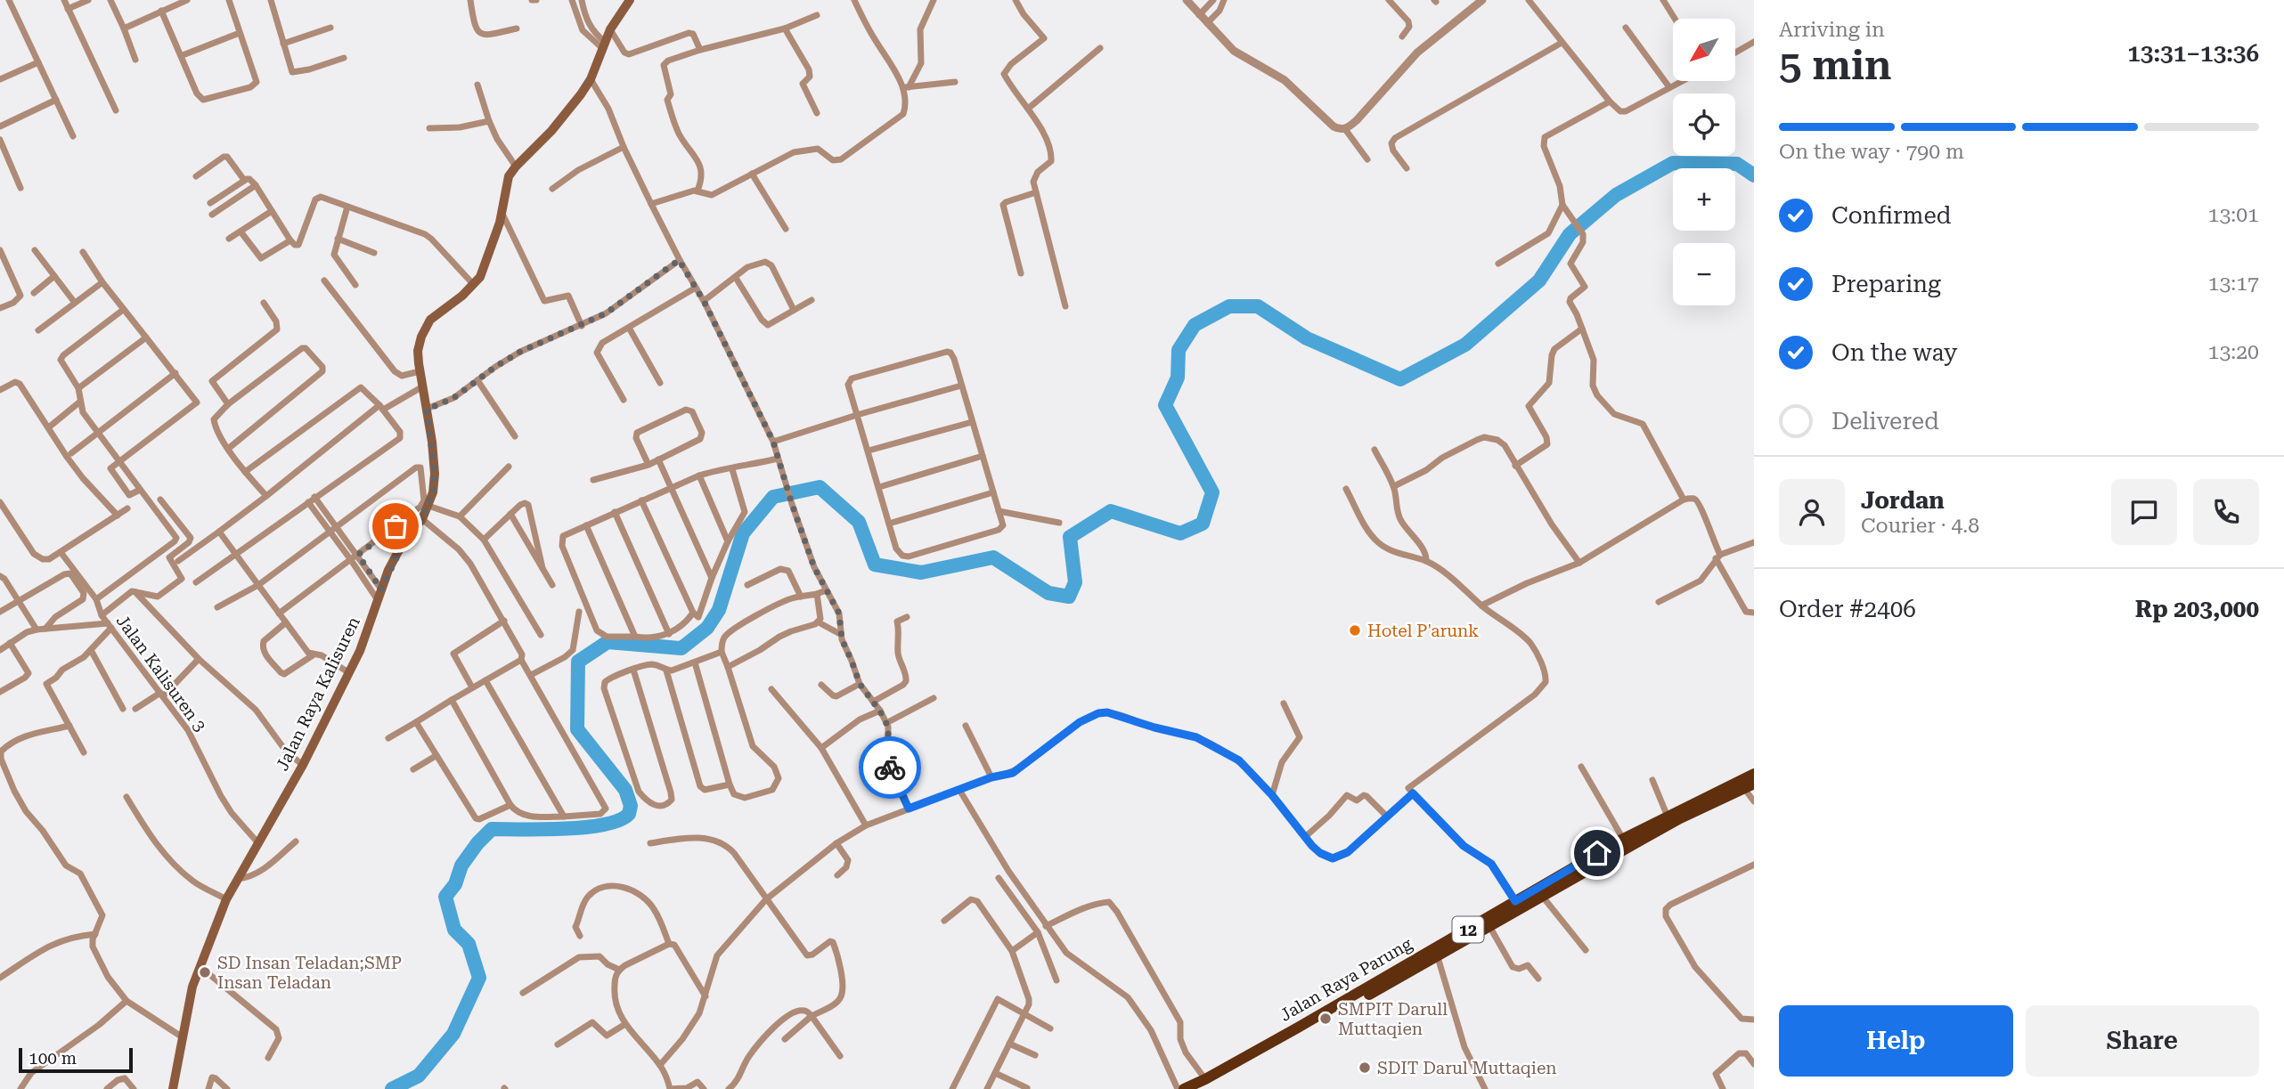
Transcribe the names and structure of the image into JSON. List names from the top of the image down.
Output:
{
  "streets": {
    "highway": ["12", "Jalan Raya Parung"],
    "main road": ["Jalan Raya Kalisuren"],
    "street": ["Jalan Kalisuren 3"]
  },
  "crossings": [
    ["Jalan Kalisuren 3", "Jalan Raya Kalisuren"]
  ],
  "places": [
    "Hotel P'arunk",
    "SD Insan Teladan;SMP Insan Teladan",
    "SMPIT Darull Muttaqien",
    "SDIT Darul Muttaqien"
  ],
  "scale_bar": "100 m",
  "north": "bottom left",
  "page": {
    "heading": ["5 min", "Arriving in", "13:31–13:36"],
    "panel": [
      "Jordan",
      "Courier · 4.8",
      "Order #2406",
      "Rp 203,000"
    ],
    "map_buttons": ["+", "−"],
    "bar": "On the way · 790 m",
    "list": [
      ["Confirmed", "13:01"],
      ["Preparing", "13:17"],
      ["On the way", "13:20"],
      "Delivered"
    ],
    "buttons": ["Help", "Share"],
    "scale": "100 m"
  }
}
